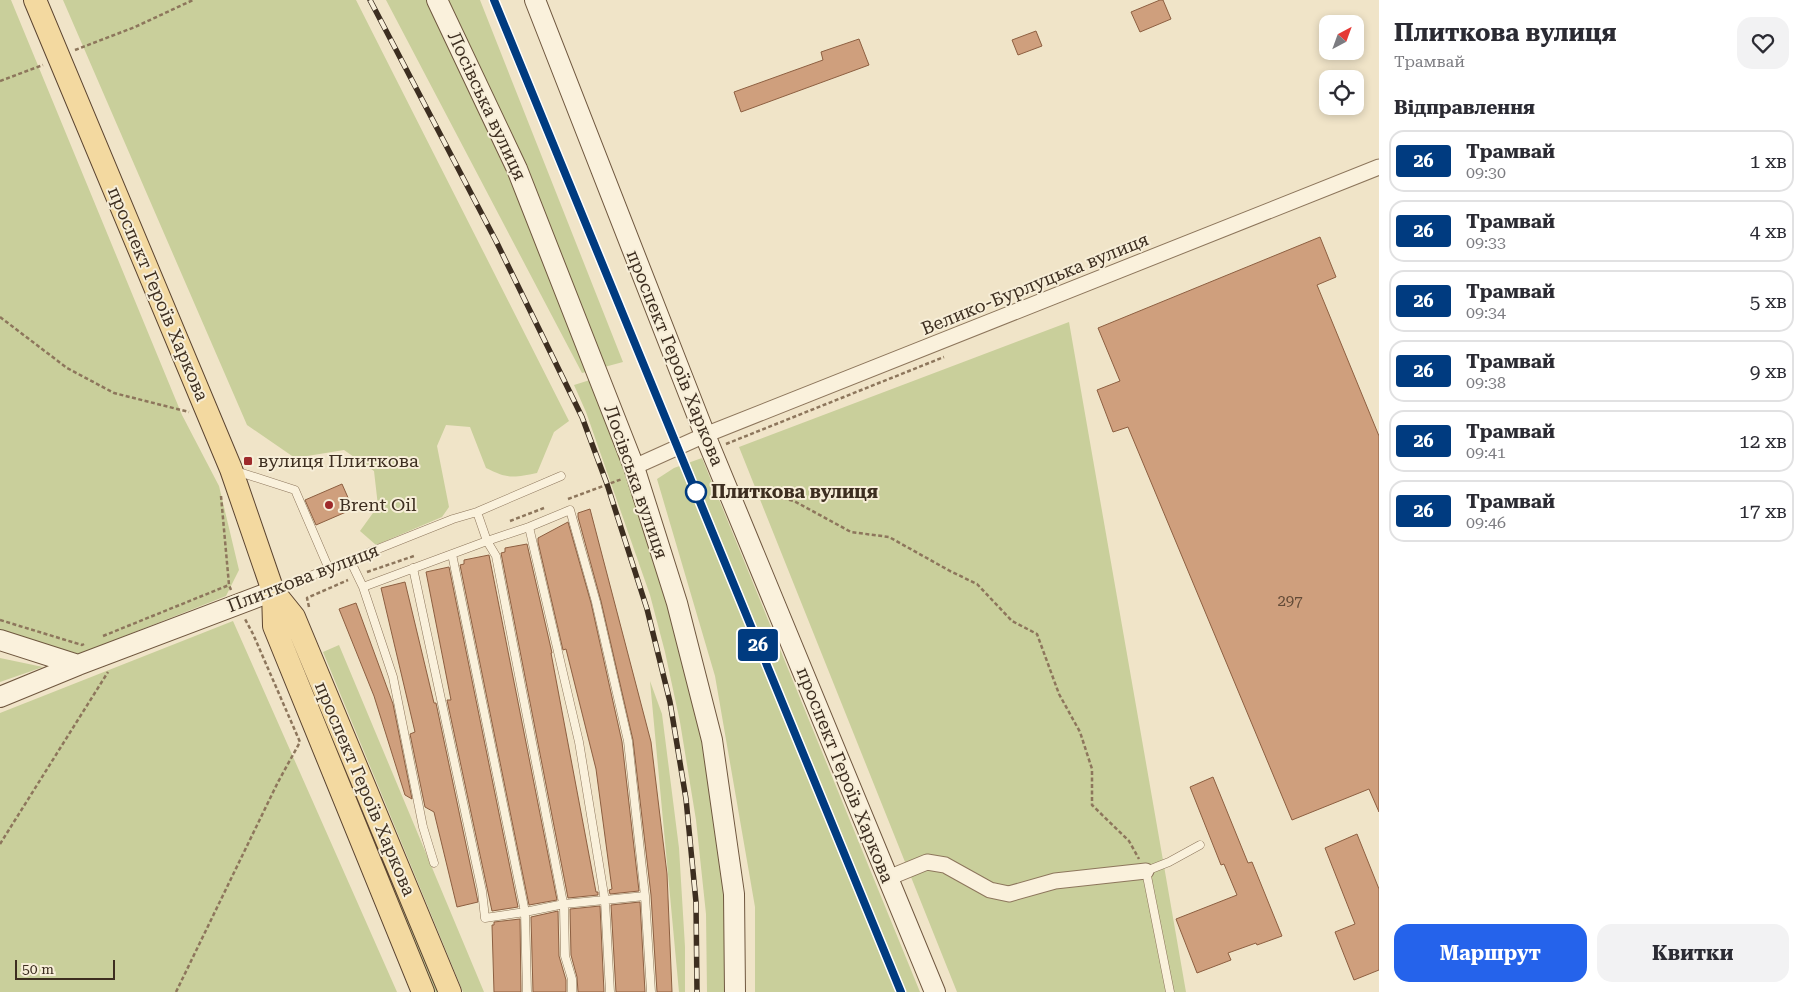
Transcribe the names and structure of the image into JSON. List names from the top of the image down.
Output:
{
  "streets": {
    "main road": ["проспект Героїв Харкова"],
    "street": ["Лосівська вулиця", "Велико-Бурлуцька вулиця", "Плиткова вулиця"]
  },
  "crossings": [
    ["Велико-Бурлуцька вулиця", "проспект Героїв Харкова"],
    ["проспект Героїв Харкова", "Плиткова вулиця"]
  ],
  "places": {
    "transit": ["вулиця Плиткова"],
    "other": ["Плиткова вулиця", "Brent Oil"]
  },
  "lines": ["tram line 26"],
  "house_numbers": ["297"],
  "scale_bar": "50 m",
  "north": "top right",
  "page": {
    "on_map": "26",
    "heading": [
      ["Плиткова вулиця", "Трамвай"],
      "Відправлення"
    ],
    "list": [
      {
        "mark": "26",
        "name": "Трамвай",
        "note": "09:30",
        "value": "1 хв"
      },
      {
        "mark": "26",
        "name": "Трамвай",
        "note": "09:33",
        "value": "4 хв"
      },
      {
        "mark": "26",
        "name": "Трамвай",
        "note": "09:34",
        "value": "5 хв"
      },
      {
        "mark": "26",
        "name": "Трамвай",
        "note": "09:38",
        "value": "9 хв"
      },
      {
        "mark": "26",
        "name": "Трамвай",
        "note": "09:41",
        "value": "12 хв"
      },
      {
        "mark": "26",
        "name": "Трамвай",
        "note": "09:46",
        "value": "17 хв"
      }
    ],
    "buttons": ["Маршрут", "Квитки"],
    "scale": "50 m"
  }
}
